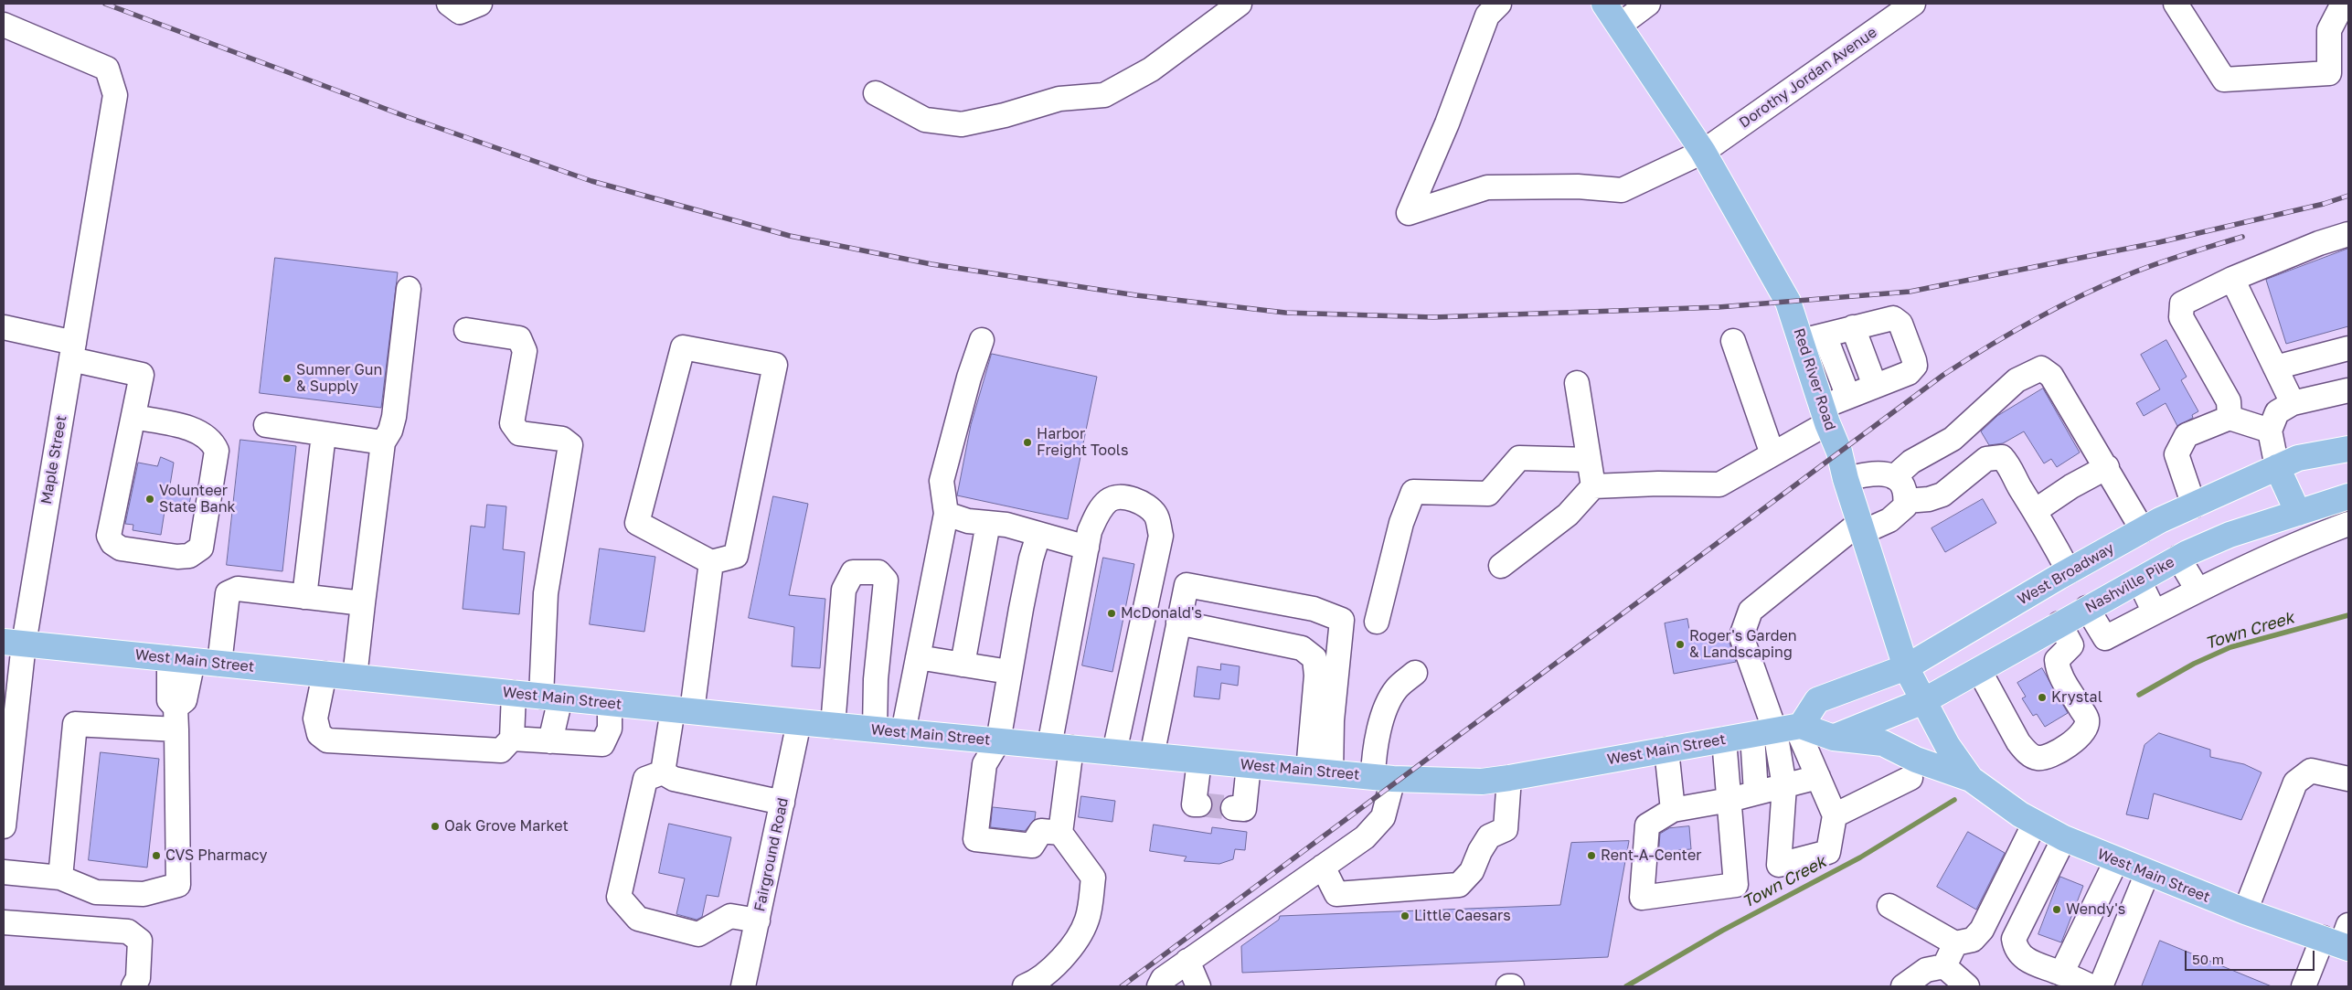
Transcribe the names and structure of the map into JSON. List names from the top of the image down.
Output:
{
  "streets": {
    "main road": [
      "Red River Road",
      "West Broadway",
      "Nashville Pike",
      "West Main Street"
    ],
    "street": ["Dorothy Jordan Avenue", "Maple Street", "Fairground Road"]
  },
  "crossings": [
    ["Dorothy Jordan Avenue", "Red River Road"],
    ["Red River Road", "West Broadway"],
    ["Red River Road", "Nashville Pike"],
    ["Red River Road", "West Main Street"],
    ["Maple Street", "West Main Street"],
    ["West Broadway", "West Main Street"],
    ["West Main Street", "Fairground Road"]
  ],
  "water": ["Town Creek"],
  "places": [
    "Sumner Gun & Supply",
    "Harbor Freight Tools",
    "Volunteer State Bank",
    "McDonald's",
    "Roger's Garden & Landscaping",
    "Krystal",
    "Oak Grove Market",
    "CVS Pharmacy",
    "Rent-A-Center",
    "Wendy's",
    "Little Caesars"
  ],
  "scale_bar": "50 m"
}
